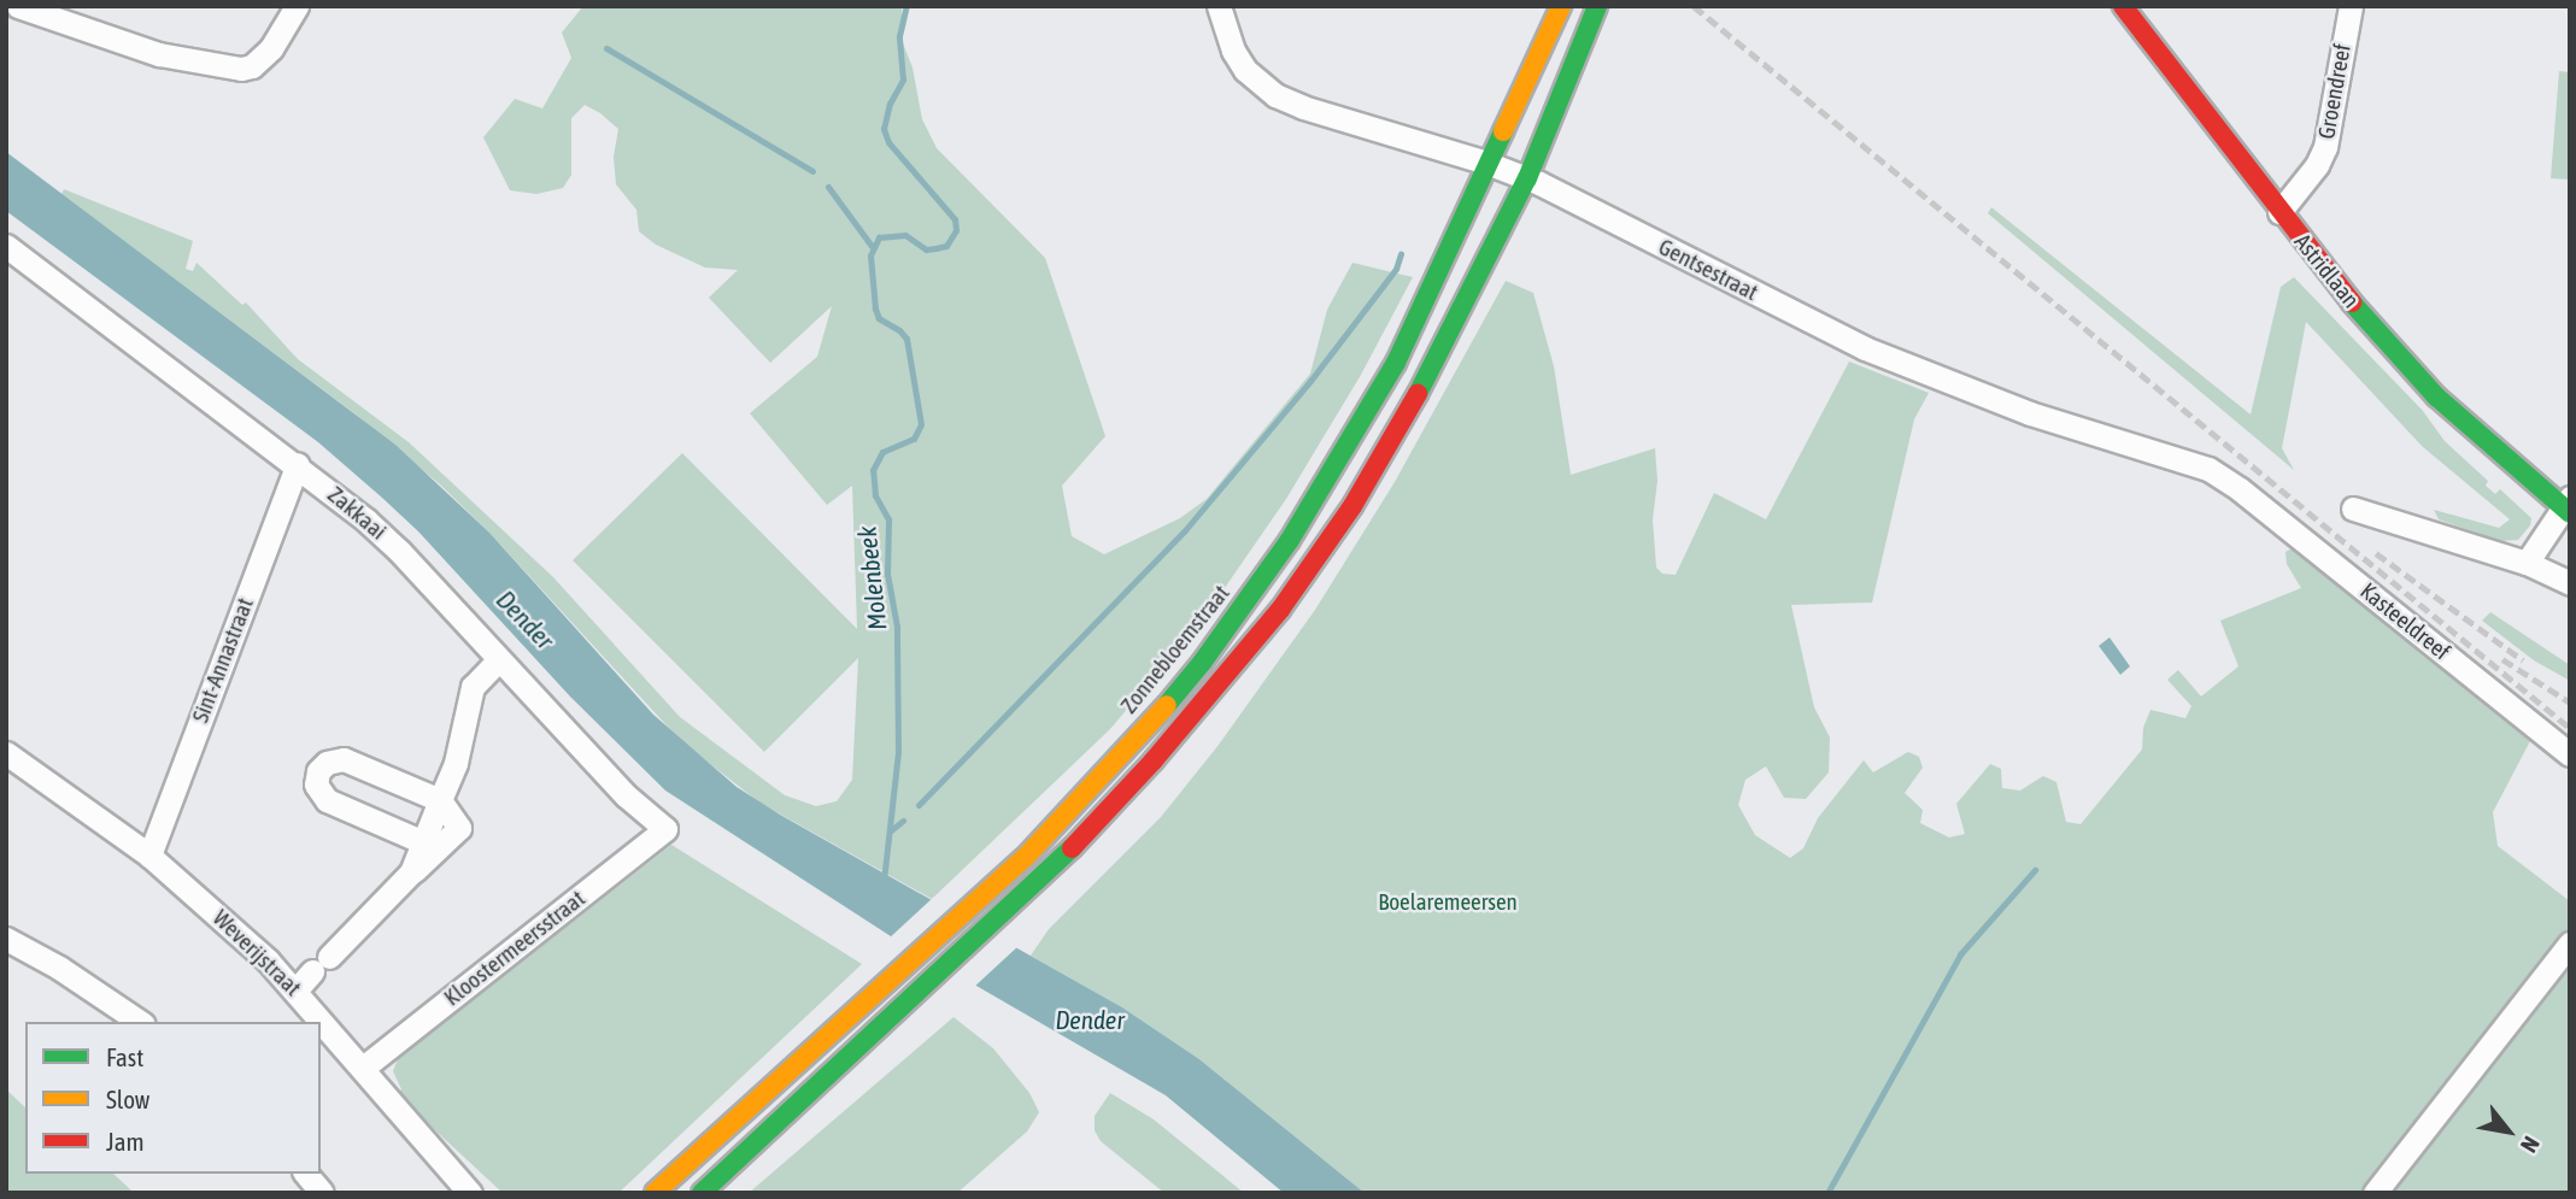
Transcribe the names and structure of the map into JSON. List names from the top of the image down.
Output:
{
  "streets": {
    "main road": ["Astridlaan", "Zonnebloemstraat"],
    "street": [
      "Groendreef",
      "Gentsestraat",
      "Zakkaai",
      "Kasteeldreef",
      "Sint-Annastraat",
      "Kloostermeersstraat",
      "Weverijstraat"
    ]
  },
  "crossings": [
    ["Groendreef", "Astridlaan"],
    ["Gentsestraat", "Kasteeldreef"],
    ["Gentsestraat", "Zonnebloemstraat"],
    ["Zakkaai", "Sint-Annastraat"],
    ["Zakkaai", "Kloostermeersstraat"],
    ["Sint-Annastraat", "Weverijstraat"],
    ["Kloostermeersstraat", "Weverijstraat"]
  ],
  "water": ["Molenbeek", "Dender"],
  "parks": ["Boelaremeersen"],
  "legend": ["Fast", "Slow", "Jam"],
  "north": "bottom right"
}
